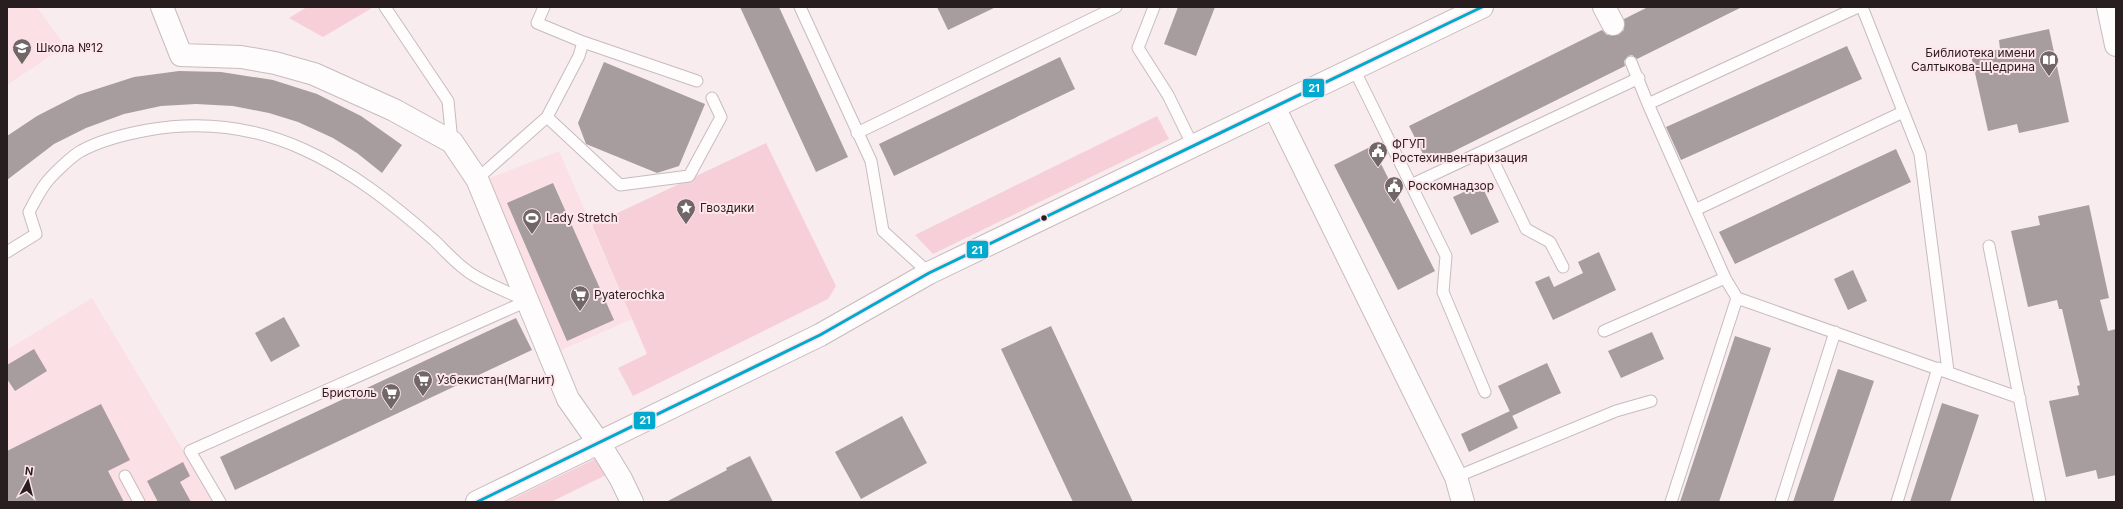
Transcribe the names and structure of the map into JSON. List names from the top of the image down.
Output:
{
  "places": {
    "school or university": ["Школа №12"],
    "library": ["Библиотека имени Салтыкова-Щедрина"],
    "public building": ["ФГУП Ростехинвентаризация", "Роскомнадзор"],
    "place": ["Гвоздики"],
    "sports": ["Lady Stretch"],
    "supermarket": ["Pyaterochka", "Узбекистан(Магнит)", "Бристоль"]
  },
  "lines": ["transit line 21"],
  "north": "top"
}
